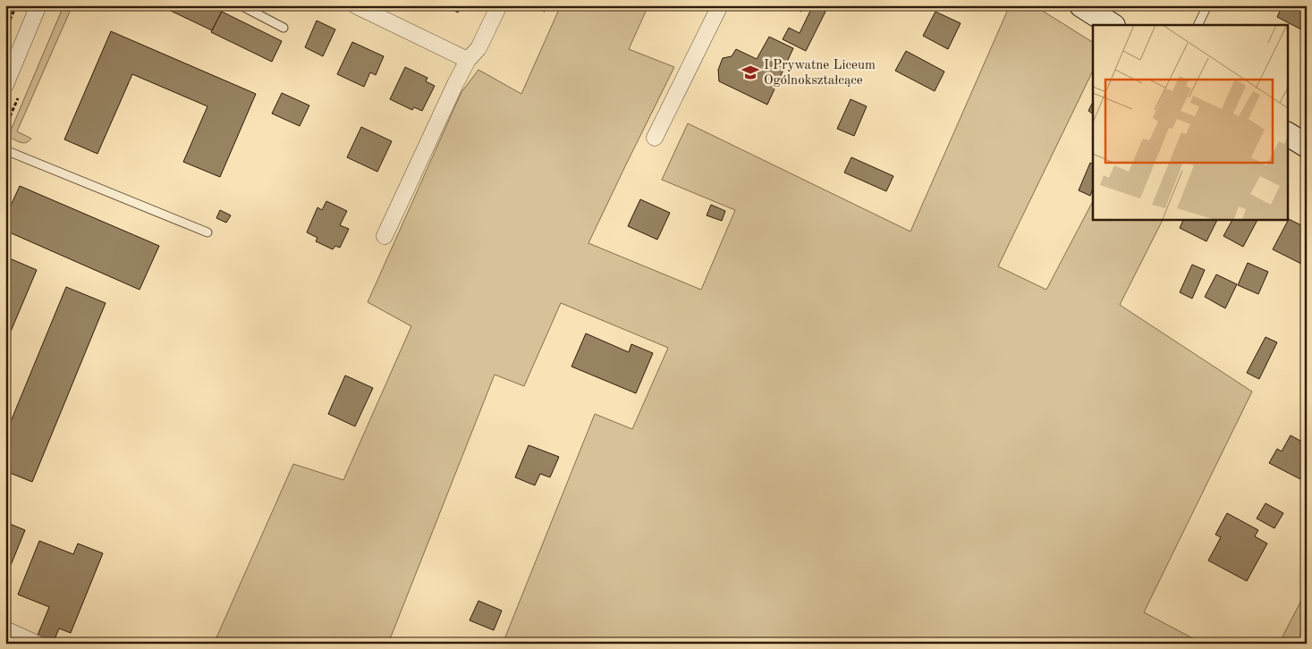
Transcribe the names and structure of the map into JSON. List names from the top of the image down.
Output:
{
  "places": {
    "school or university": ["I Prywatne Liceum Ogólnokształcące"]
  }
}
